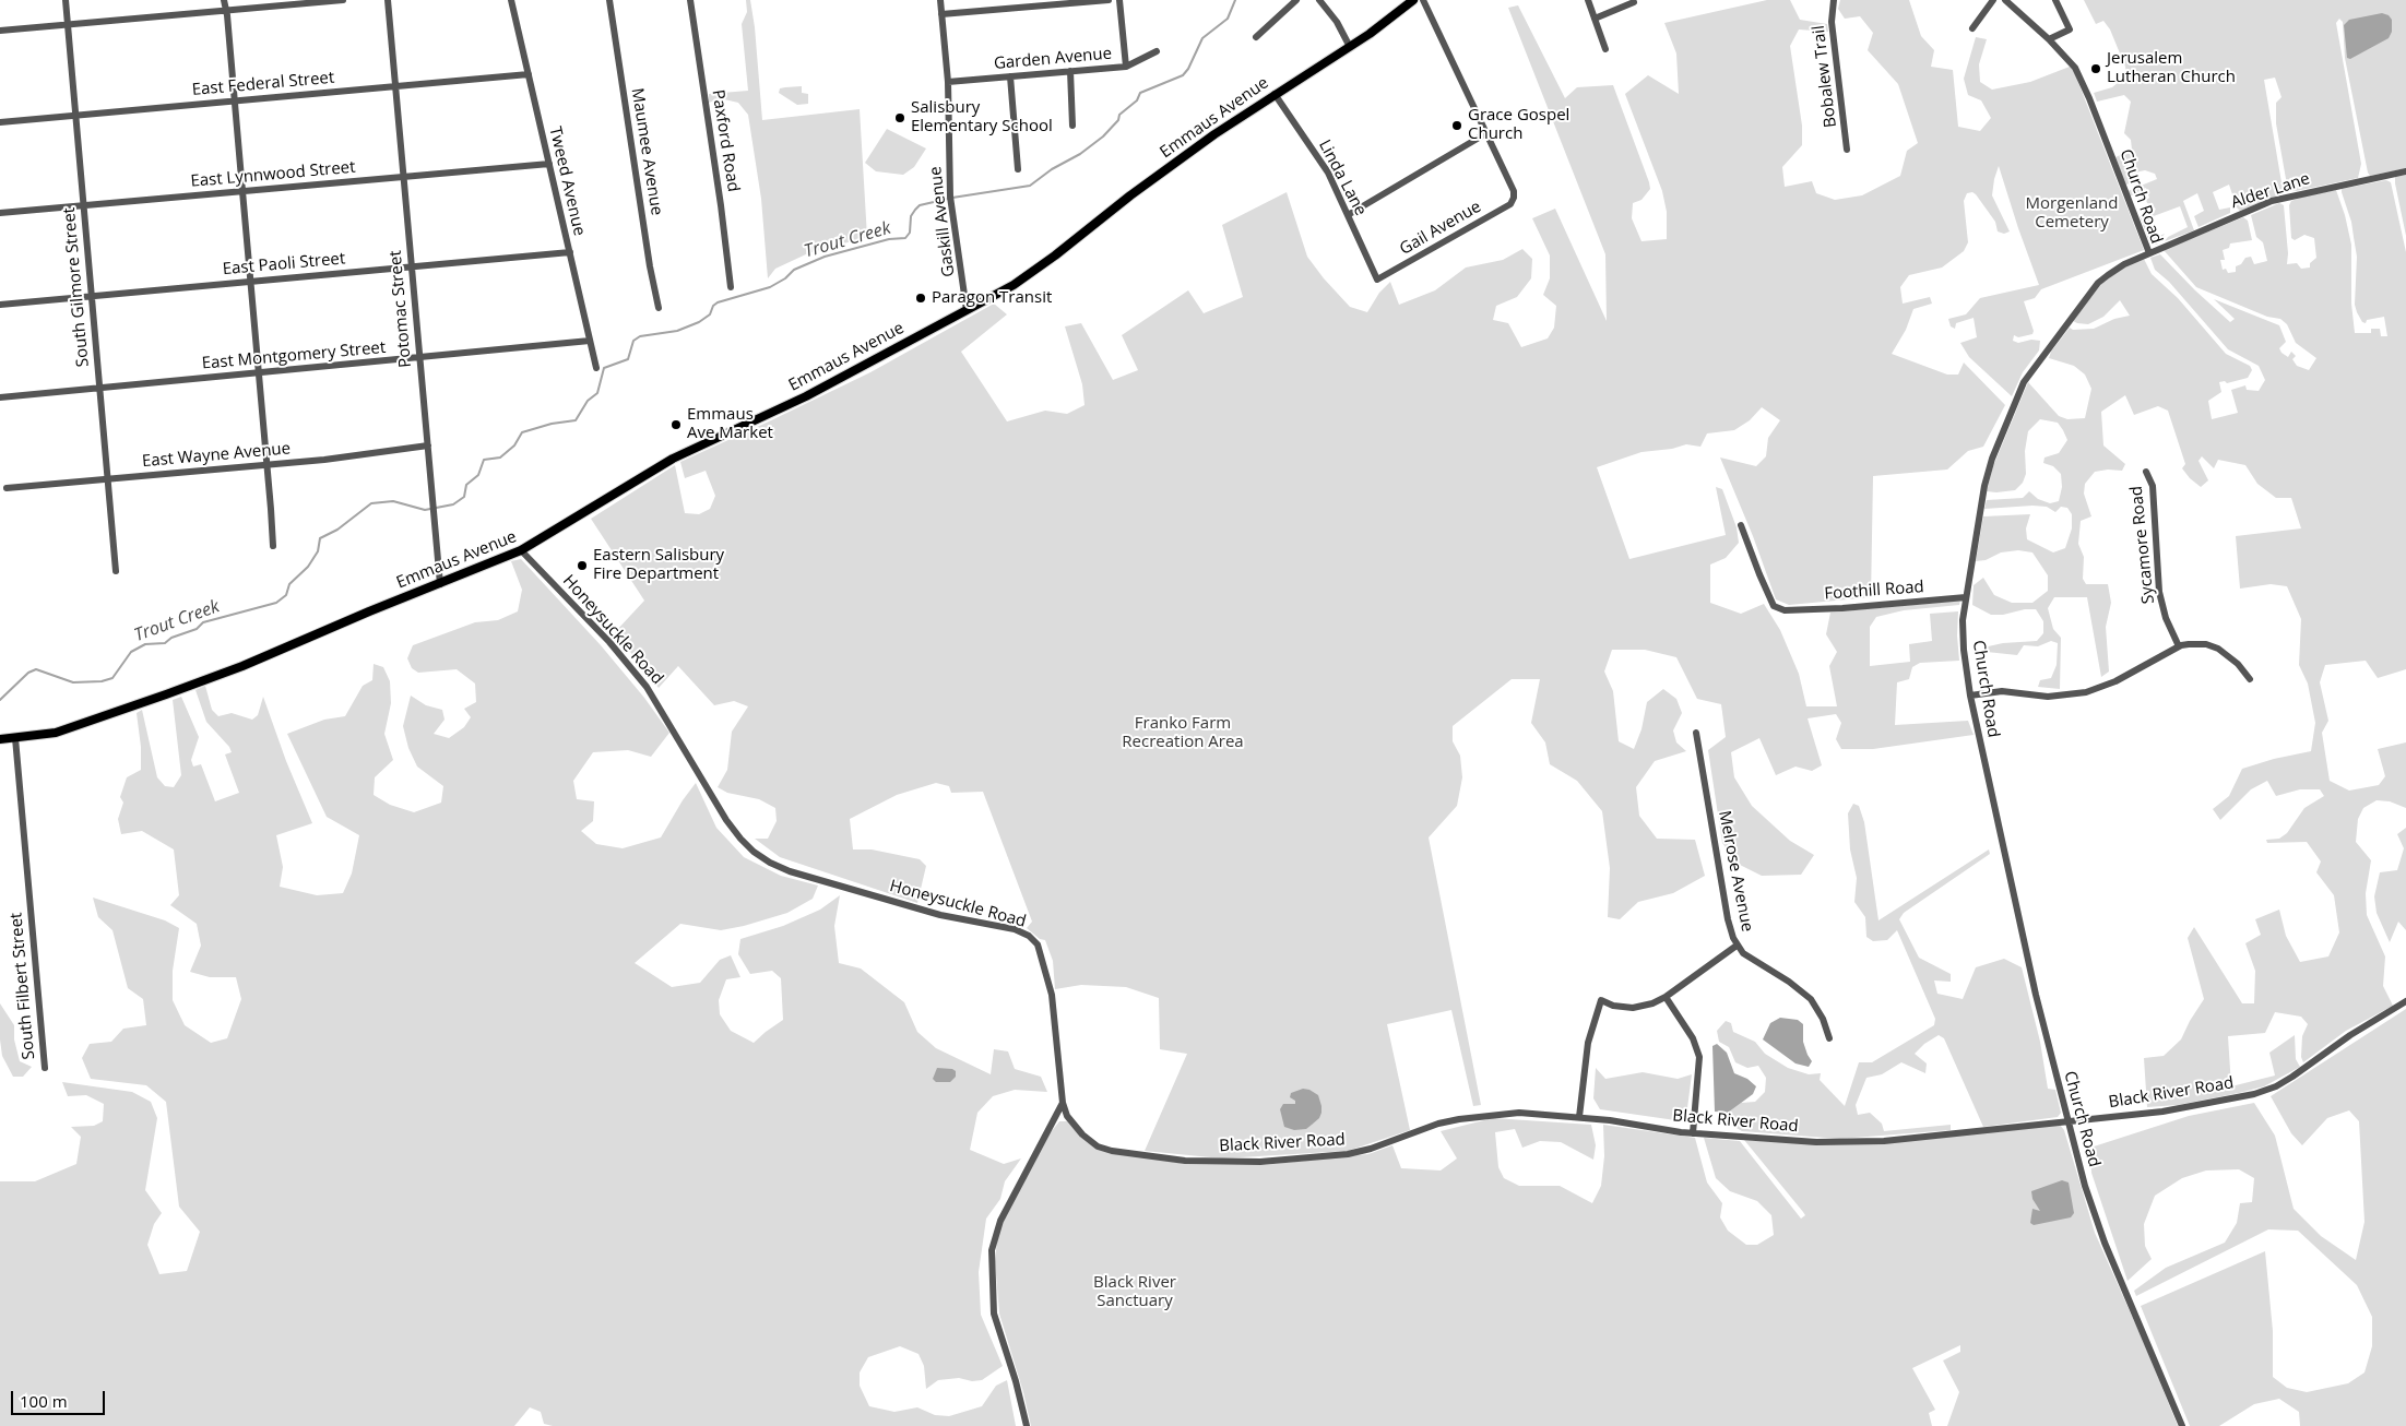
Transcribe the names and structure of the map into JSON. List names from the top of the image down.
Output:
{
  "streets": {
    "main road": ["Emmaus Avenue"],
    "street": [
      "Garden Avenue",
      "Bobalew Trail",
      "East Federal Street",
      "Paxford Road",
      "Maumee Avenue",
      "East Lynnwood Street",
      "Linda Lane",
      "Tweed Avenue",
      "Alder Lane",
      "Church Road",
      "Gaskill Avenue",
      "Gail Avenue",
      "East Paoli Street",
      "South Gilmore Street",
      "Potomac Street",
      "East Montgomery Street",
      "East Wayne Avenue",
      "Sycamore Road",
      "Foothill Road",
      "Honeysuckle Road",
      "Melrose Avenue",
      "South Filbert Street",
      "Black River Road"
    ]
  },
  "crossings": [
    ["Garden Avenue", "Gaskill Avenue"],
    ["East Federal Street", "Tweed Avenue"],
    ["East Federal Street", "South Gilmore Street"],
    ["East Federal Street", "Potomac Street"],
    ["Emmaus Avenue", "Linda Lane"],
    ["Emmaus Avenue", "Gaskill Avenue"],
    ["Emmaus Avenue", "Potomac Street"],
    ["Emmaus Avenue", "Honeysuckle Road"],
    ["Emmaus Avenue", "South Filbert Street"],
    ["East Lynnwood Street", "Tweed Avenue"],
    ["East Lynnwood Street", "South Gilmore Street"],
    ["East Lynnwood Street", "Potomac Street"],
    ["Linda Lane", "Gail Avenue"],
    ["Tweed Avenue", "East Paoli Street"],
    ["Tweed Avenue", "East Montgomery Street"],
    ["Alder Lane", "Church Road"],
    ["Church Road", "Foothill Road"],
    ["Church Road", "Black River Road"],
    ["East Paoli Street", "South Gilmore Street"],
    ["East Paoli Street", "Potomac Street"],
    ["South Gilmore Street", "East Montgomery Street"],
    ["South Gilmore Street", "East Wayne Avenue"],
    ["Potomac Street", "East Montgomery Street"],
    ["Potomac Street", "East Wayne Avenue"],
    ["Honeysuckle Road", "Black River Road"]
  ],
  "water": ["Trout Creek"],
  "parks": ["Morgenland Cemetery", "Franko Farm Recreation Area", "Black River Sanctuary"],
  "places": [
    "Jerusalem Lutheran Church",
    "Salisbury Elementary School",
    "Grace Gospel Church",
    "Paragon Transit",
    "Emmaus Ave Market",
    "Eastern Salisbury Fire Department"
  ],
  "scale_bar": "100 m"
}
